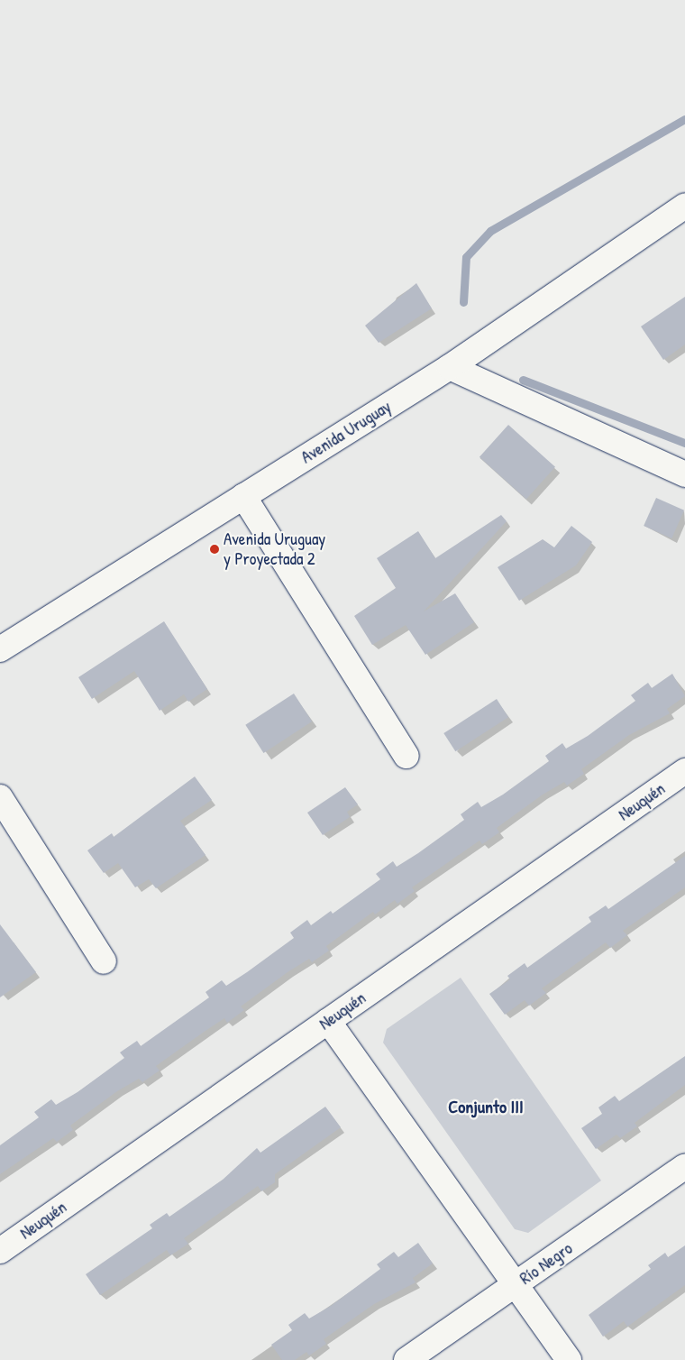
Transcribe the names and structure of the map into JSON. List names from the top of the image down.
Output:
{
  "streets": {
    "street": ["Avenida Uruguay", "Neuquén", "Río Negro"]
  },
  "districts": ["Conjunto III"],
  "places": ["Avenida Uruguay y Proyectada 2"]
}
